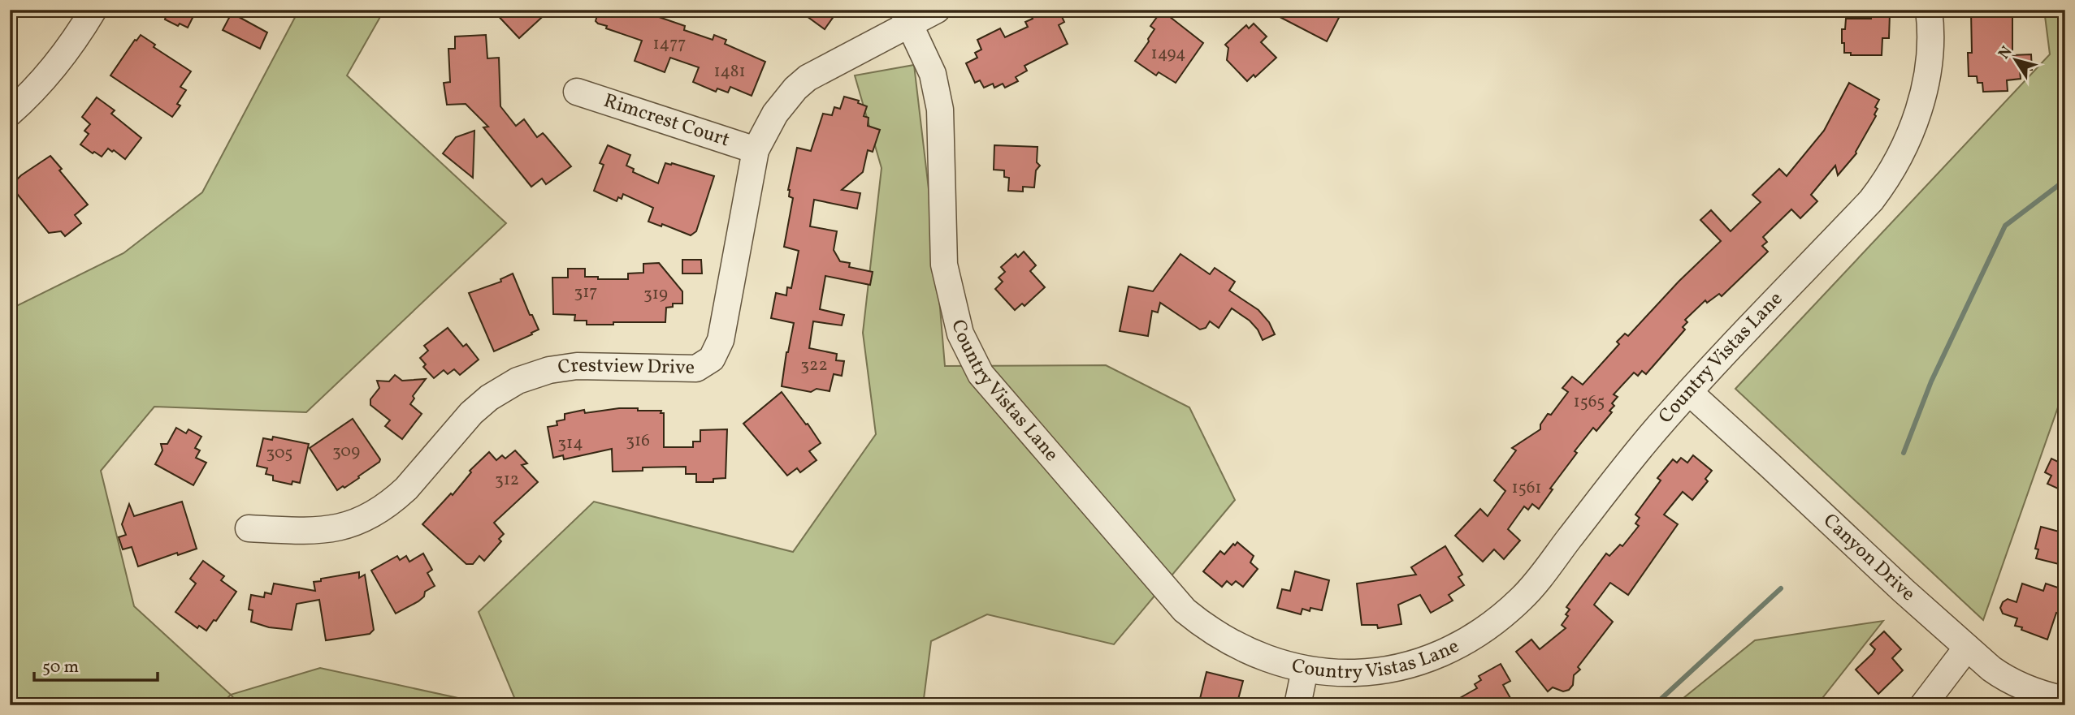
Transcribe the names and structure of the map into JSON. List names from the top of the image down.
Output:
{
  "streets": {
    "street": [
      "Rimcrest Court",
      "Country Vistas Lane",
      "Crestview Drive",
      "Canyon Drive"
    ]
  },
  "crossings": [
    ["Rimcrest Court", "Crestview Drive"],
    ["Country Vistas Lane", "Crestview Drive"],
    ["Country Vistas Lane", "Canyon Drive"]
  ],
  "house_numbers": [
    "1477",
    "1494",
    "1481",
    "317",
    "319",
    "322",
    "1565",
    "316",
    "314",
    "309",
    "305",
    "312",
    "1561"
  ],
  "scale_bar": "50 m",
  "north": "top left"
}
